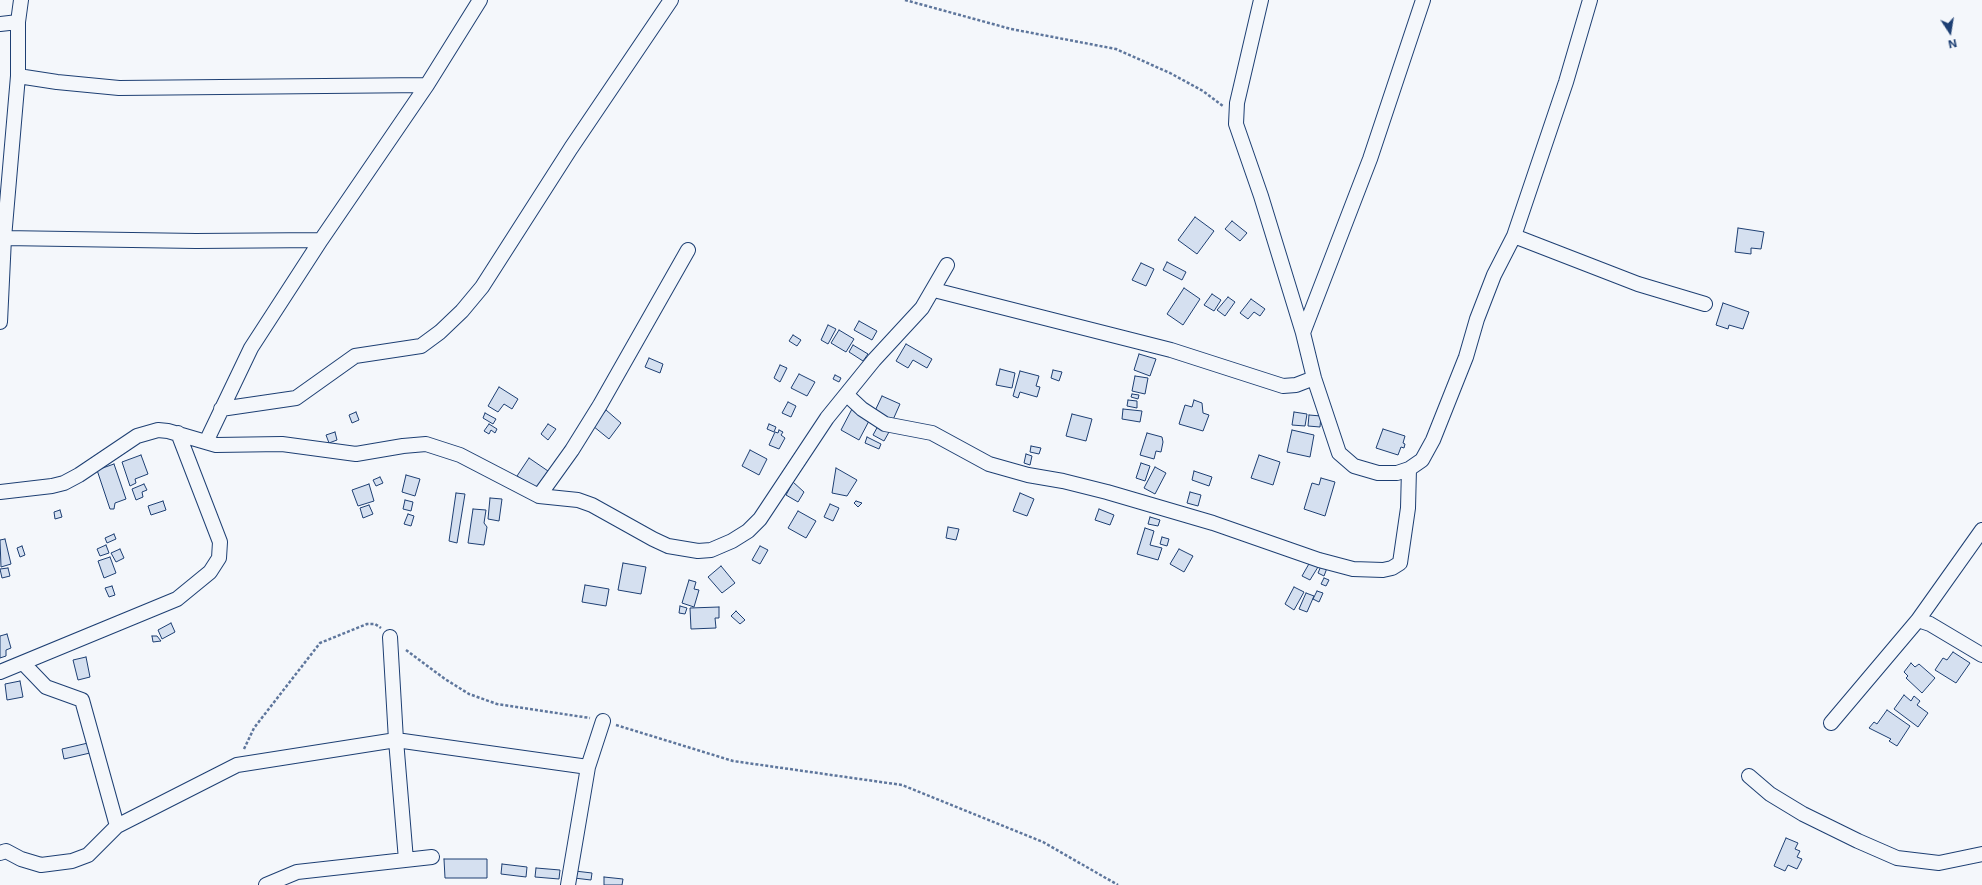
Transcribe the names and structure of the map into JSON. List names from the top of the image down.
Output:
{
  "north": "bottom"
}
